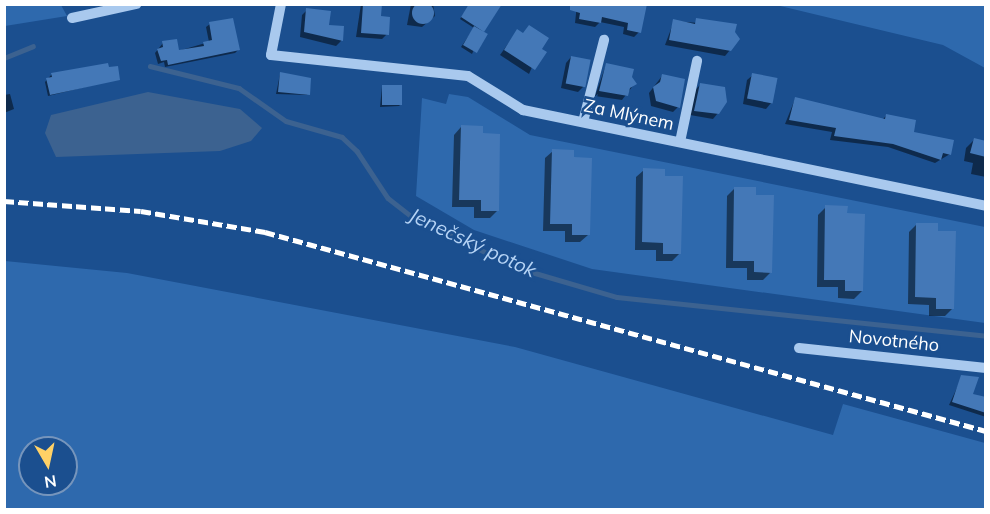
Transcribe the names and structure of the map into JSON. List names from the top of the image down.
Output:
{
  "streets": {
    "street": ["Za Mlýnem", "Novotného"]
  },
  "water": ["Jenečský potok"],
  "north": "bottom"
}
